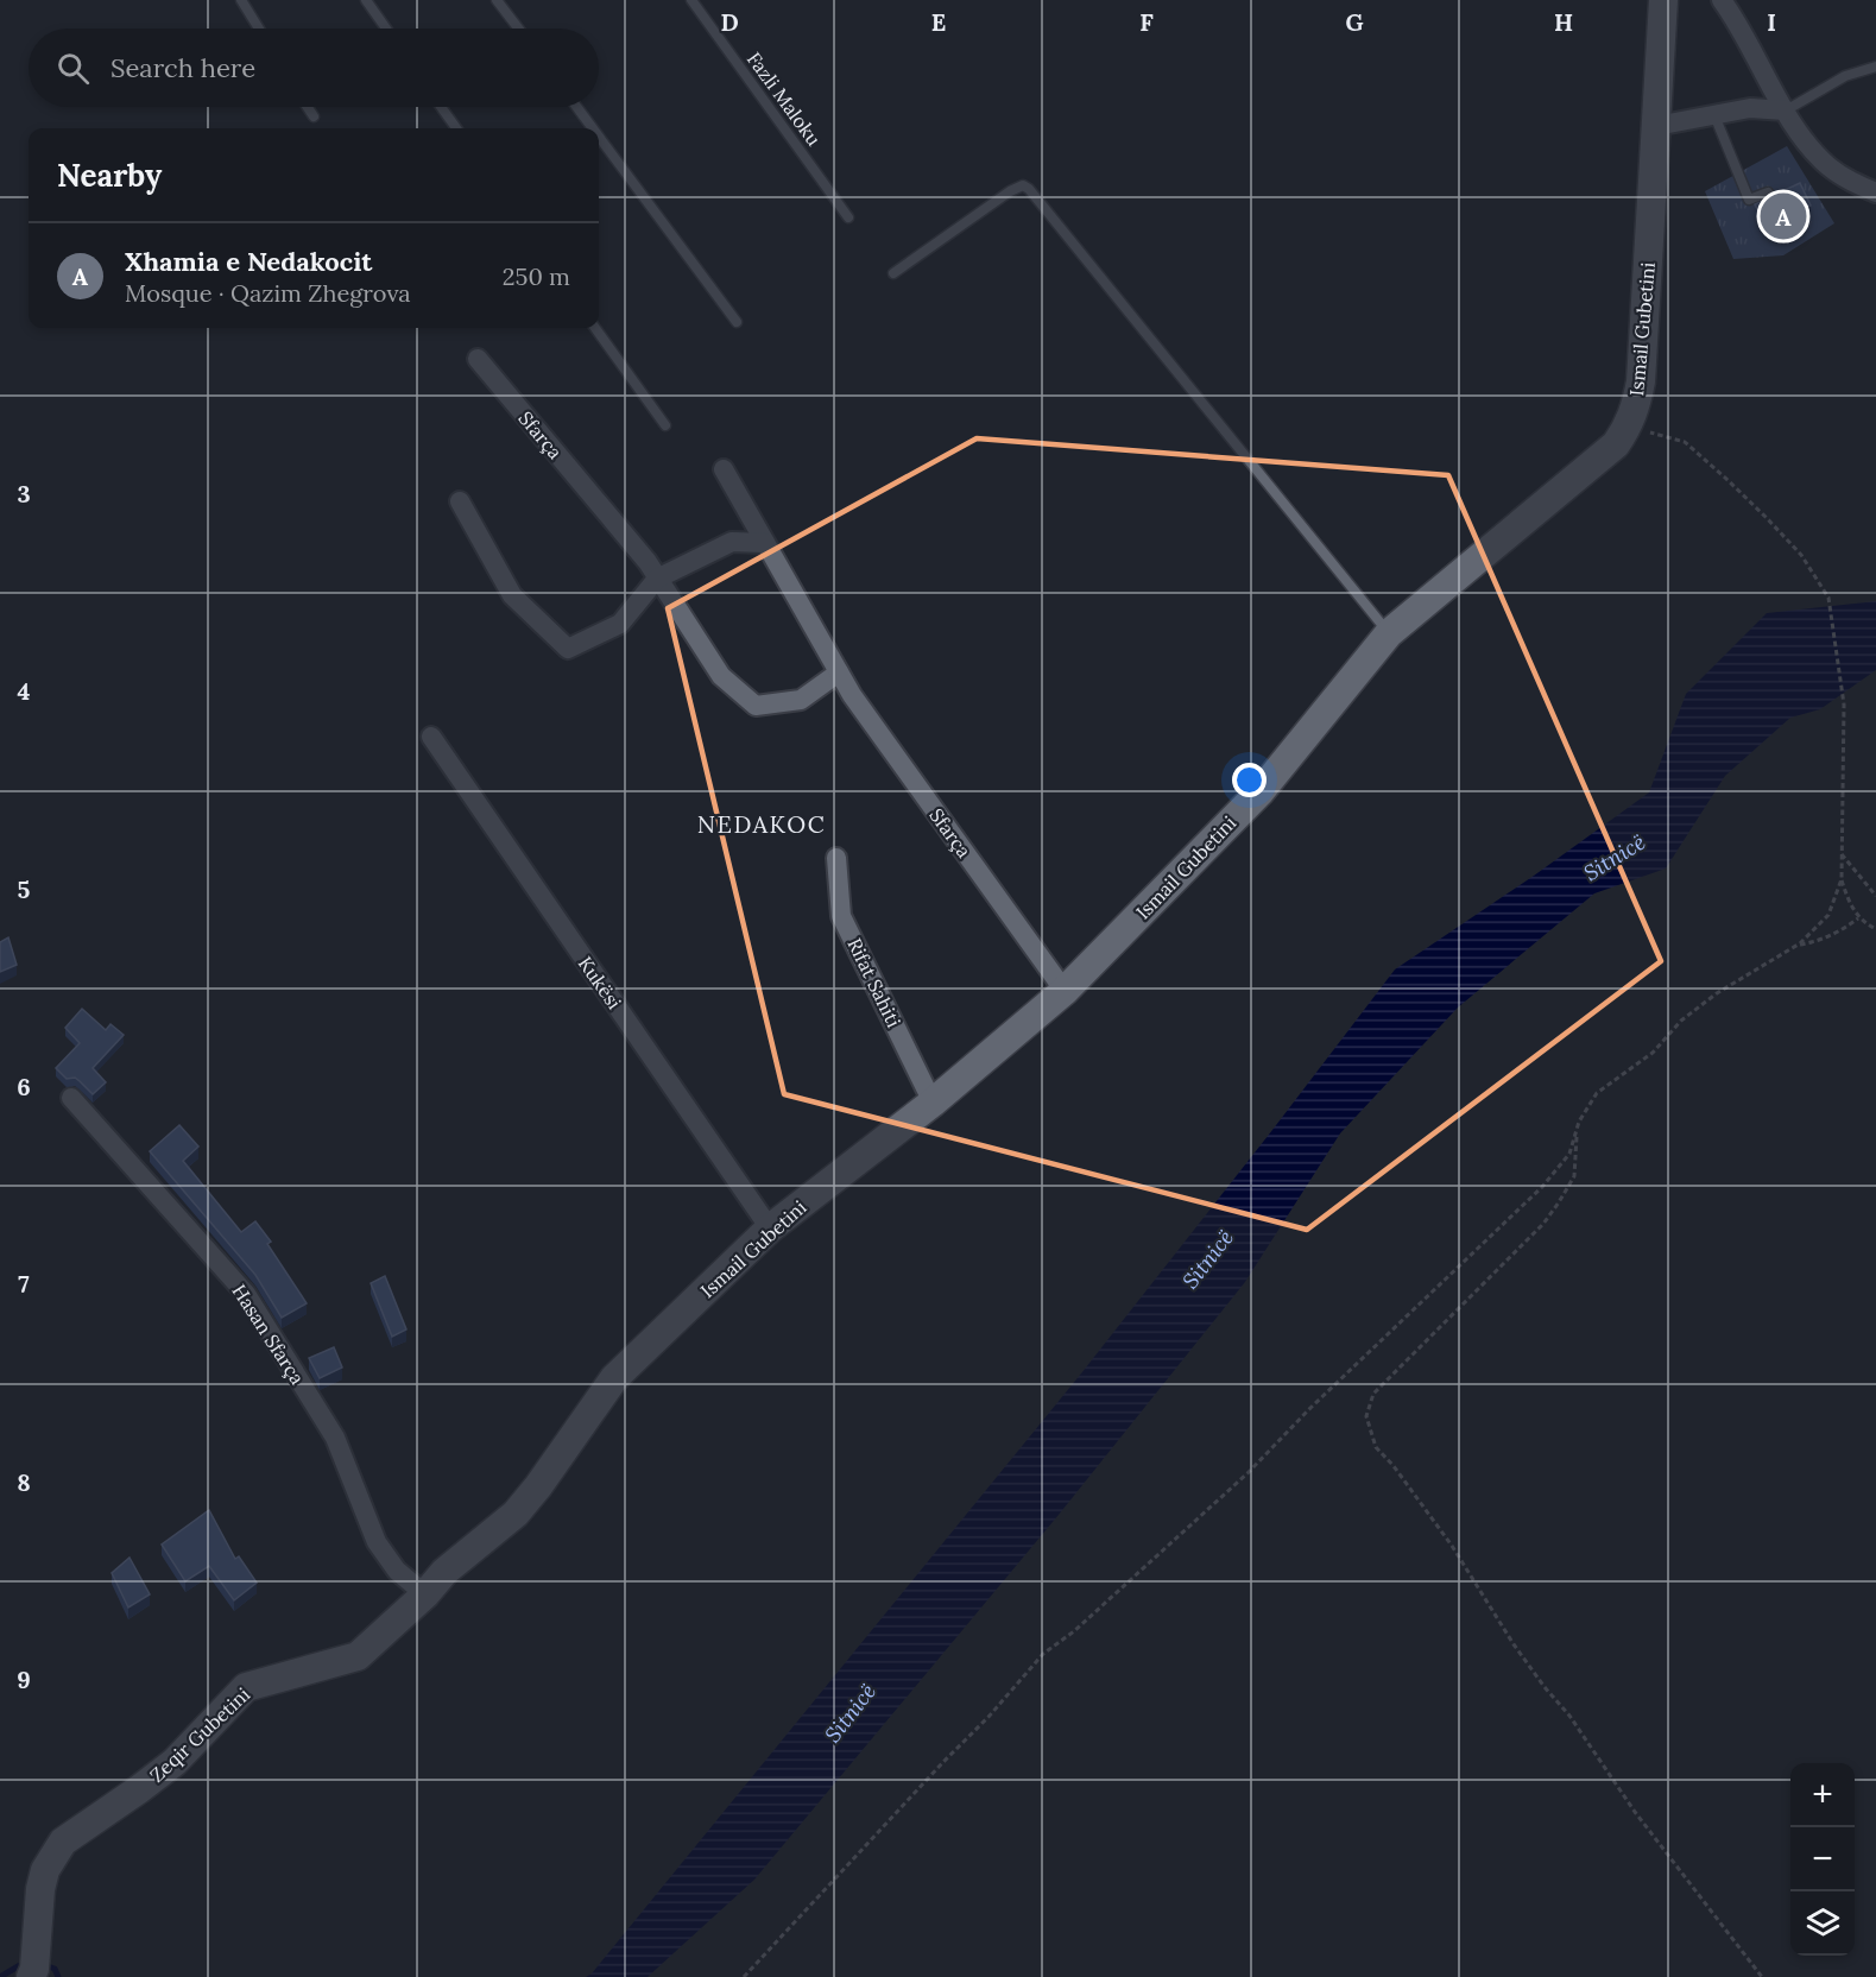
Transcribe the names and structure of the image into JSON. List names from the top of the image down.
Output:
{
  "streets": {
    "street": [
      "Ismail Gubetini",
      "Sfarça",
      "Kukësi",
      "Rifat Sahiti",
      "Hasan Sfarça",
      "Zeqir Gubetini"
    ],
    "lane": ["Fazli Maloku"]
  },
  "crossings": [
    ["Ismail Gubetini", "Sfarça"],
    ["Ismail Gubetini", "Kukësi"],
    ["Ismail Gubetini", "Rifat Sahiti"],
    ["Ismail Gubetini", "Hasan Sfarça"],
    ["Ismail Gubetini", "Zeqir Gubetini"],
    ["Hasan Sfarça", "Zeqir Gubetini"]
  ],
  "districts": ["NEDAKOC"],
  "water": ["Sitnicë"],
  "page": {
    "search": "Search here",
    "heading": "Nearby",
    "pins": "A",
    "list": [
      {
        "mark": "A",
        "name": "Xhamia e Nedakocit",
        "note": "Mosque · Qazim Zhegrova",
        "value": "250 m"
      }
    ],
    "map_buttons": ["+", "−"]
  },
  "grid": {
    "columns": [
      "D",
      "E",
      "F",
      "G",
      "H",
      "I"
    ],
    "rows": [
      "3",
      "4",
      "5",
      "6",
      "7",
      "8",
      "9"
    ]
  }
}
